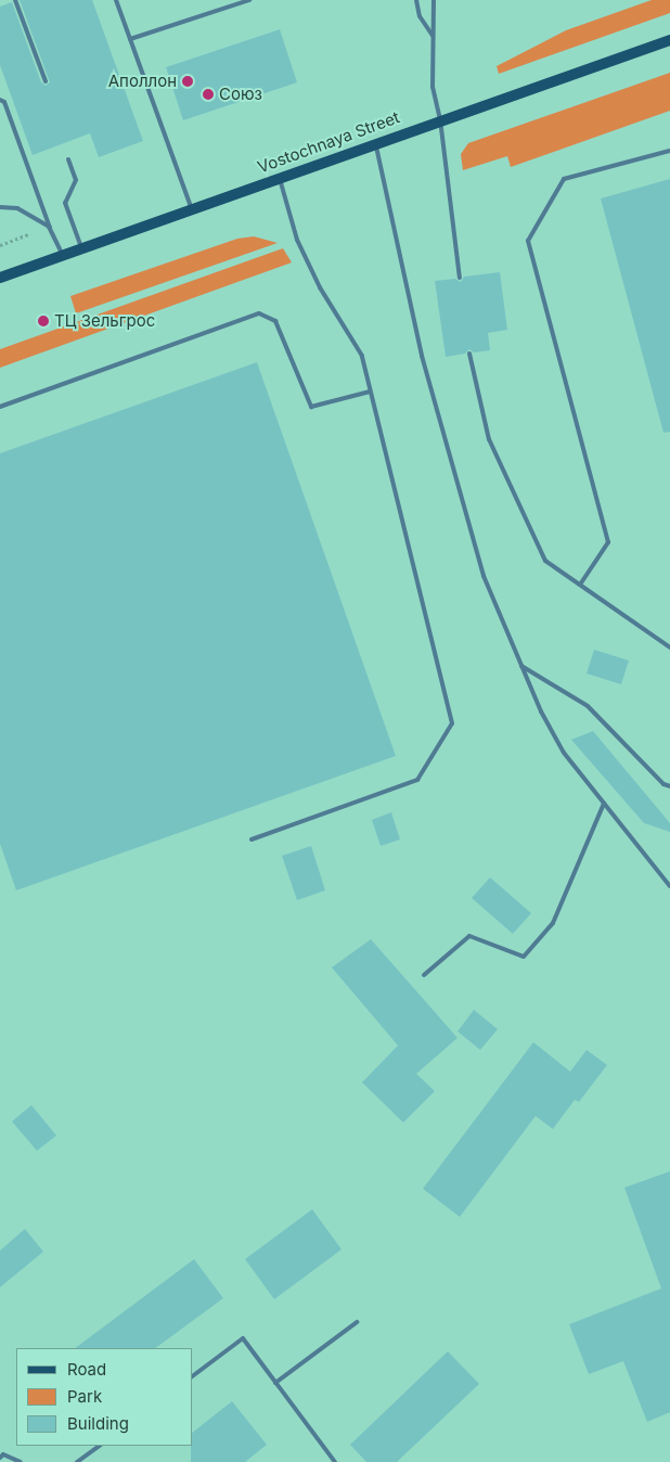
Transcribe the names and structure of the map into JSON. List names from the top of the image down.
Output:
{
  "streets": {
    "street": ["Vostochnaya Street"]
  },
  "places": ["Аполлон", "Союз", "ТЦ Зельгрос"],
  "legend": ["Road", "Park", "Building"]
}
